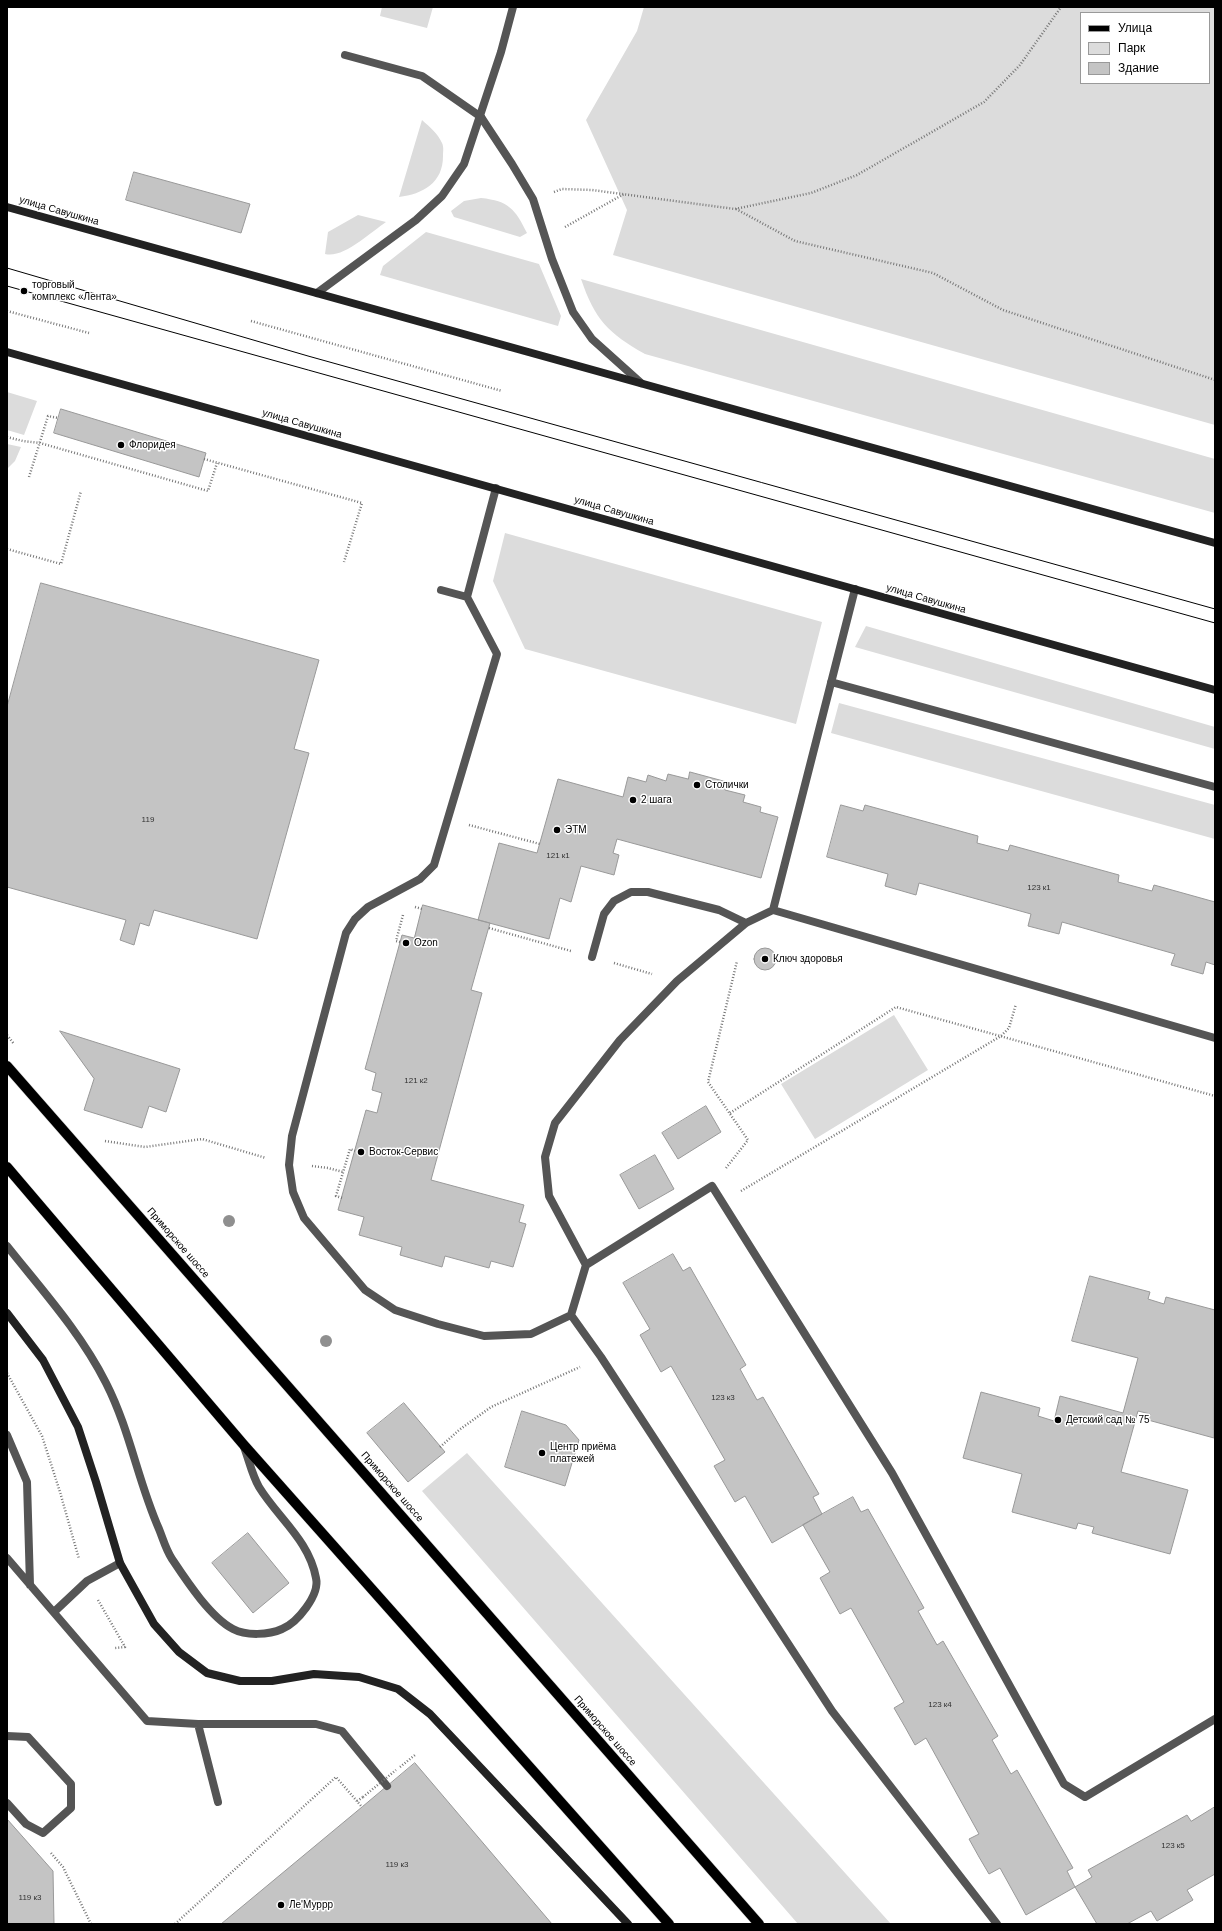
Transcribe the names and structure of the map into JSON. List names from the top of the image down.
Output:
{
  "streets": {
    "main road": ["улица Савушкина", "Приморское шоссе"]
  },
  "places": [
    "торговый комплекс «Лента»",
    "Флоридея",
    "Столички",
    "2 шага",
    "ЭТМ",
    "Ozon",
    "Ключ здоровья",
    "Восток-Сервис",
    "Детский сад № 75",
    "Центр приёма платежей",
    "Ле'Муррр"
  ],
  "house_numbers": [
    "119",
    "121 к1",
    "123 к1",
    "121 к2",
    "123 к3",
    "123 к4",
    "123 к5",
    "119 к3",
    "119 к3"
  ],
  "legend": ["Улица", "Парк", "Здание"]
}
